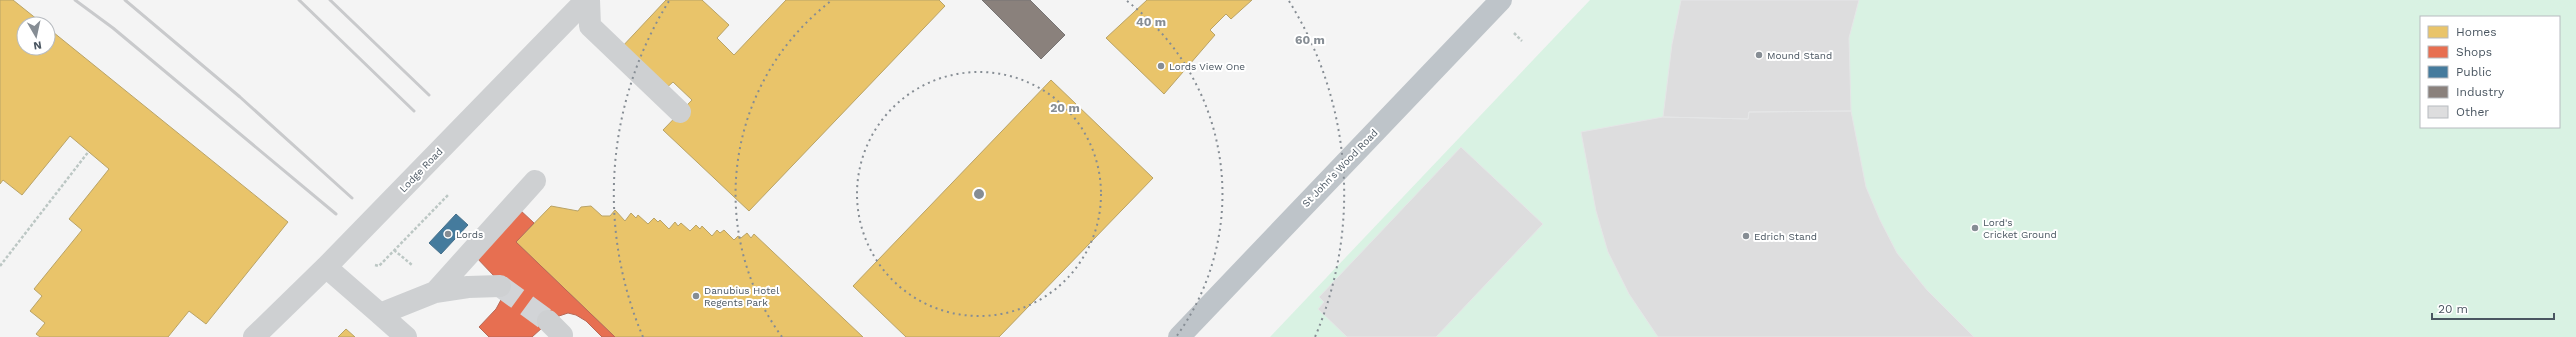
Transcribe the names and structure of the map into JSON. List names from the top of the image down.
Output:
{
  "streets": {
    "highway": ["St John's Wood Road"],
    "street": ["Lodge Road"]
  },
  "places": [
    "Mound Stand",
    "Lords View One",
    "Lord's Cricket Ground",
    "Lords",
    "Edrich Stand",
    "Danubius Hotel Regents Park"
  ],
  "legend": [
    "Homes",
    "Shops",
    "Public",
    "Industry",
    "Other"
  ],
  "scale_bar": "20 m",
  "north": "bottom",
  "rings": ["40 m", "60 m", "20 m"]
}
